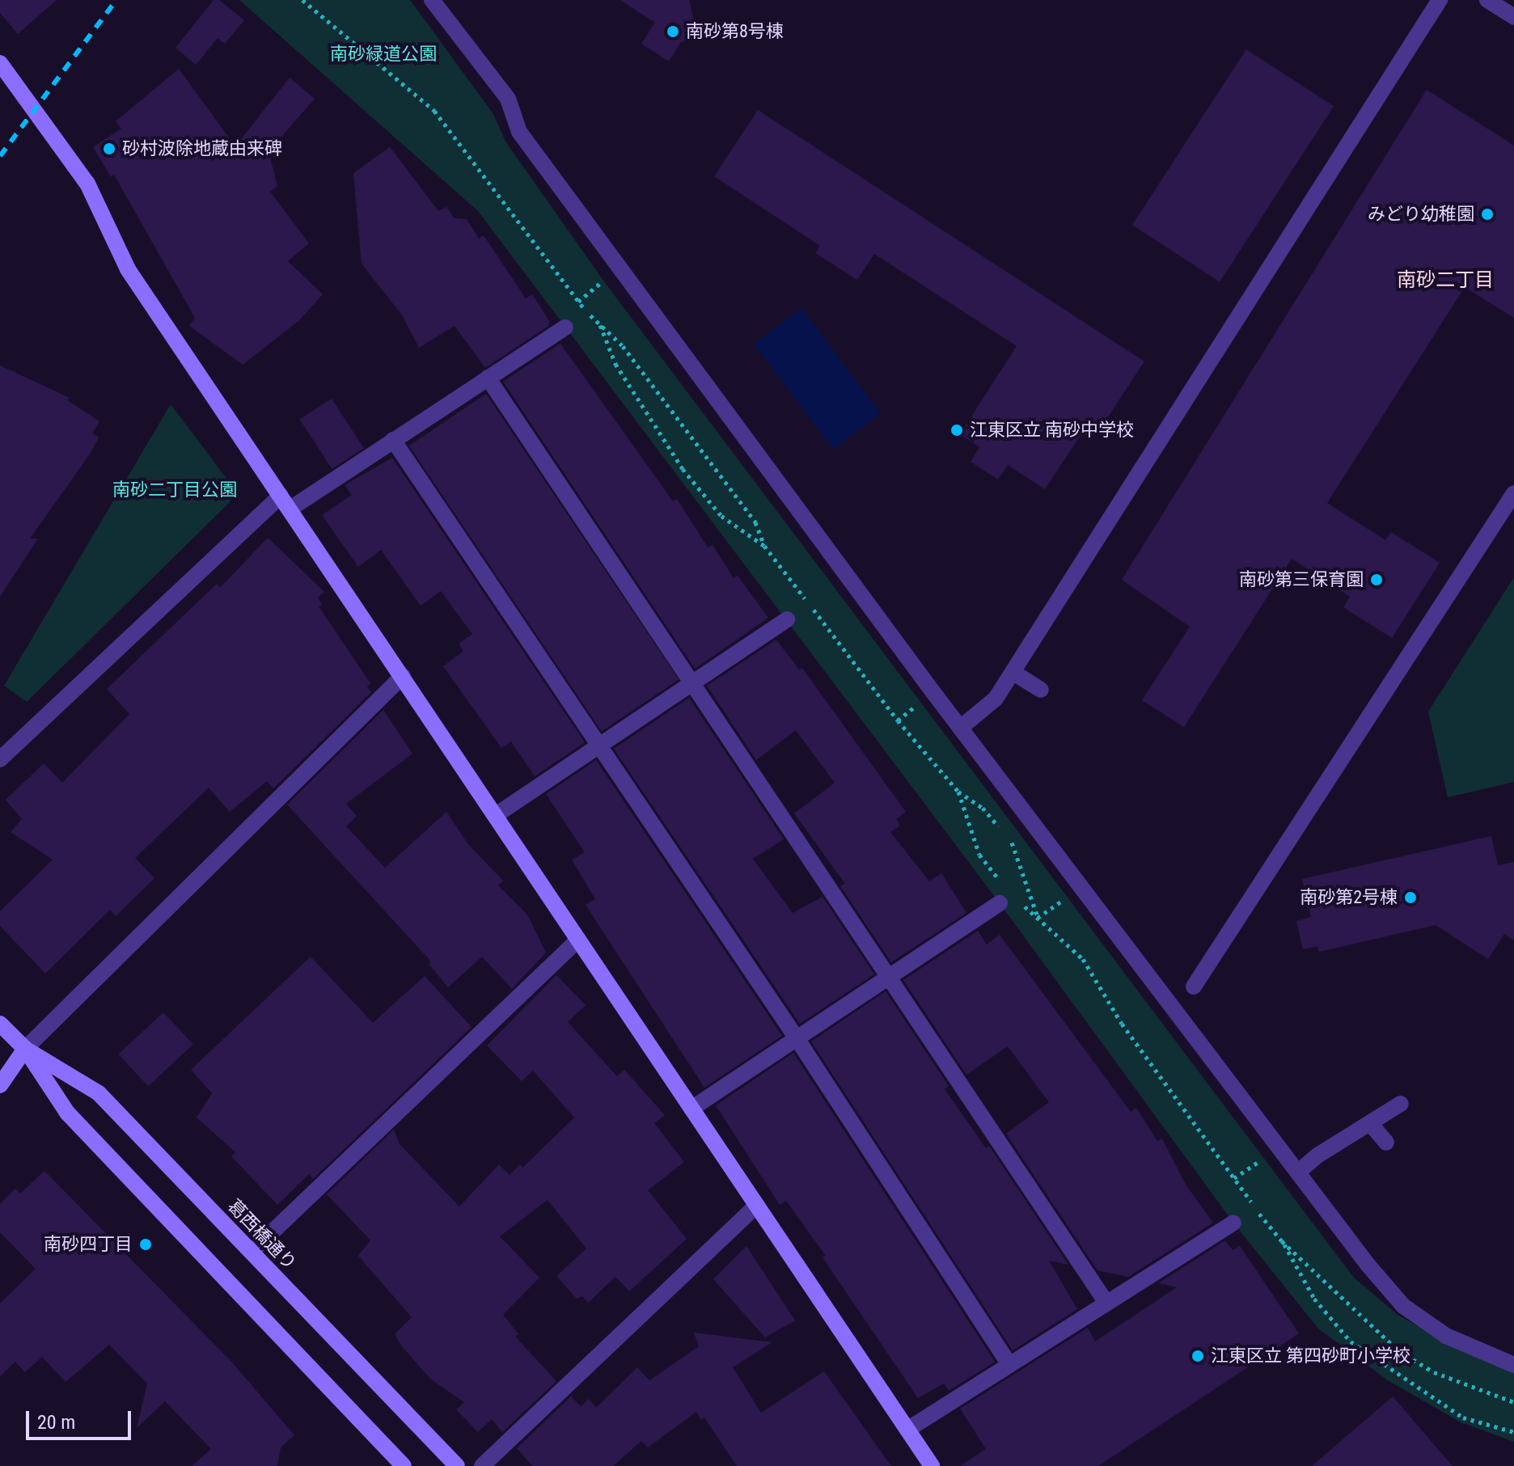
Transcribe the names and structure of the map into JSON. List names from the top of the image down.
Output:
{
  "streets": {
    "street": ["葛西橋通り"]
  },
  "districts": ["南砂二丁目"],
  "parks": ["南砂緑道公園", "南砂二丁目公園"],
  "places": [
    "南砂第8号棟",
    "砂村波除地蔵由来碑",
    "みどり幼稚園",
    "江東区立 南砂中学校",
    "南砂第三保育園",
    "南砂第2号棟",
    "南砂四丁目",
    "江東区立 第四砂町小学校"
  ],
  "scale_bar": "20 m"
}
